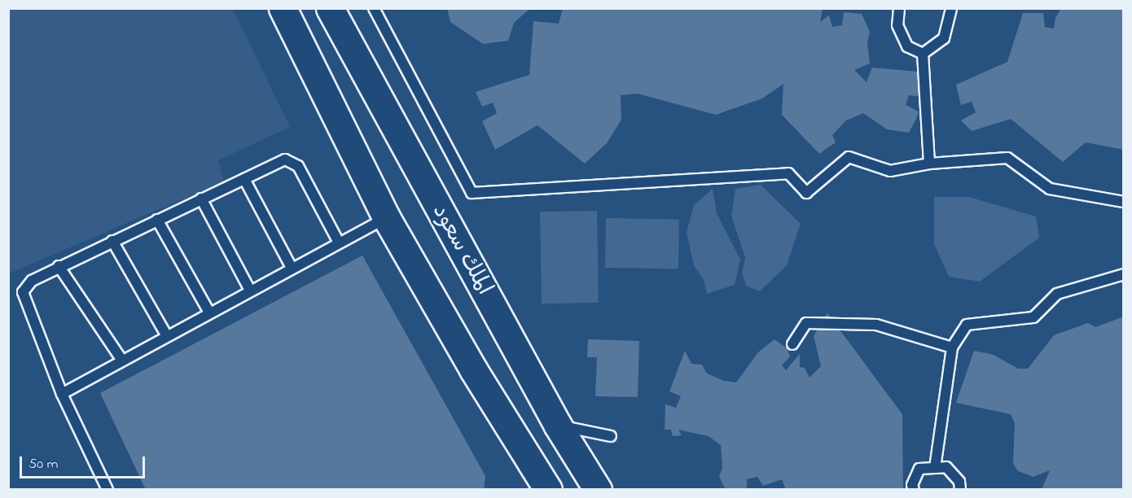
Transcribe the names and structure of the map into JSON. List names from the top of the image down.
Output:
{
  "streets": {
    "main road": ["الملك سعود"]
  },
  "scale_bar": "50 m"
}
